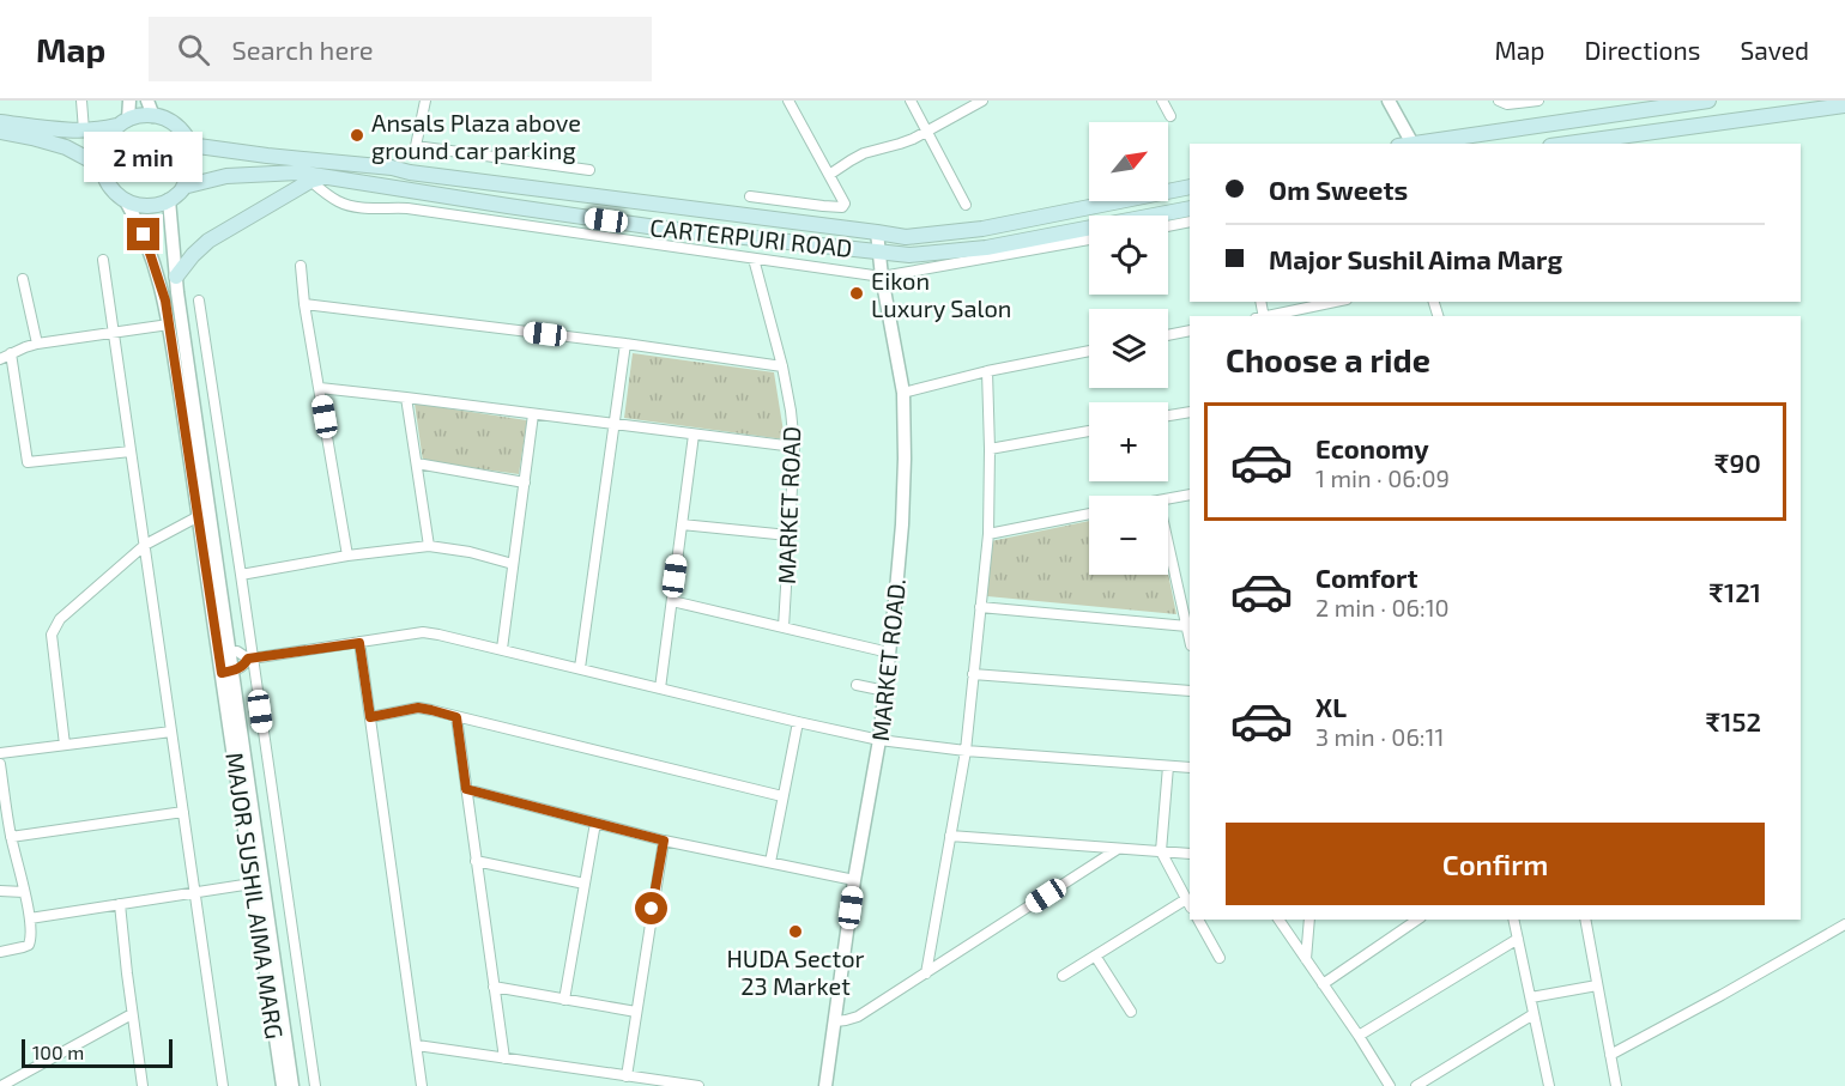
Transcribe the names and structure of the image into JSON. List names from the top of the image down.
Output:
{
  "streets": {
    "main road": ["CARTERPURI ROAD"],
    "street": ["MARKET ROAD", "MARKET ROAD.", "MAJOR SUSHIL AIMA MARG"]
  },
  "crossings": [
    ["CARTERPURI ROAD", "MARKET ROAD."],
    ["CARTERPURI ROAD", "MAJOR SUSHIL AIMA MARG"]
  ],
  "places": ["Ansals Plaza above ground car parking", "Eikon Luxury Salon", "HUDA Sector 23 Market"],
  "scale_bar": "100 m",
  "north": "top right",
  "page": {
    "header": "Map",
    "search": "Search here",
    "nav": ["Map", "Directions", "Saved"],
    "map_buttons": ["+", "−"],
    "bubble": "2 min",
    "banner": ["Om Sweets", "Major Sushil Aima Marg"],
    "heading": "Choose a ride",
    "list": [
      {
        "name": "Economy",
        "note": "1 min · 06:09",
        "value": "₹90"
      },
      {
        "name": "Comfort",
        "note": "2 min · 06:10",
        "value": "₹121"
      },
      {
        "name": "XL",
        "note": "3 min · 06:11",
        "value": "₹152"
      }
    ],
    "buttons": "Confirm",
    "scale": "100 m"
  }
}
